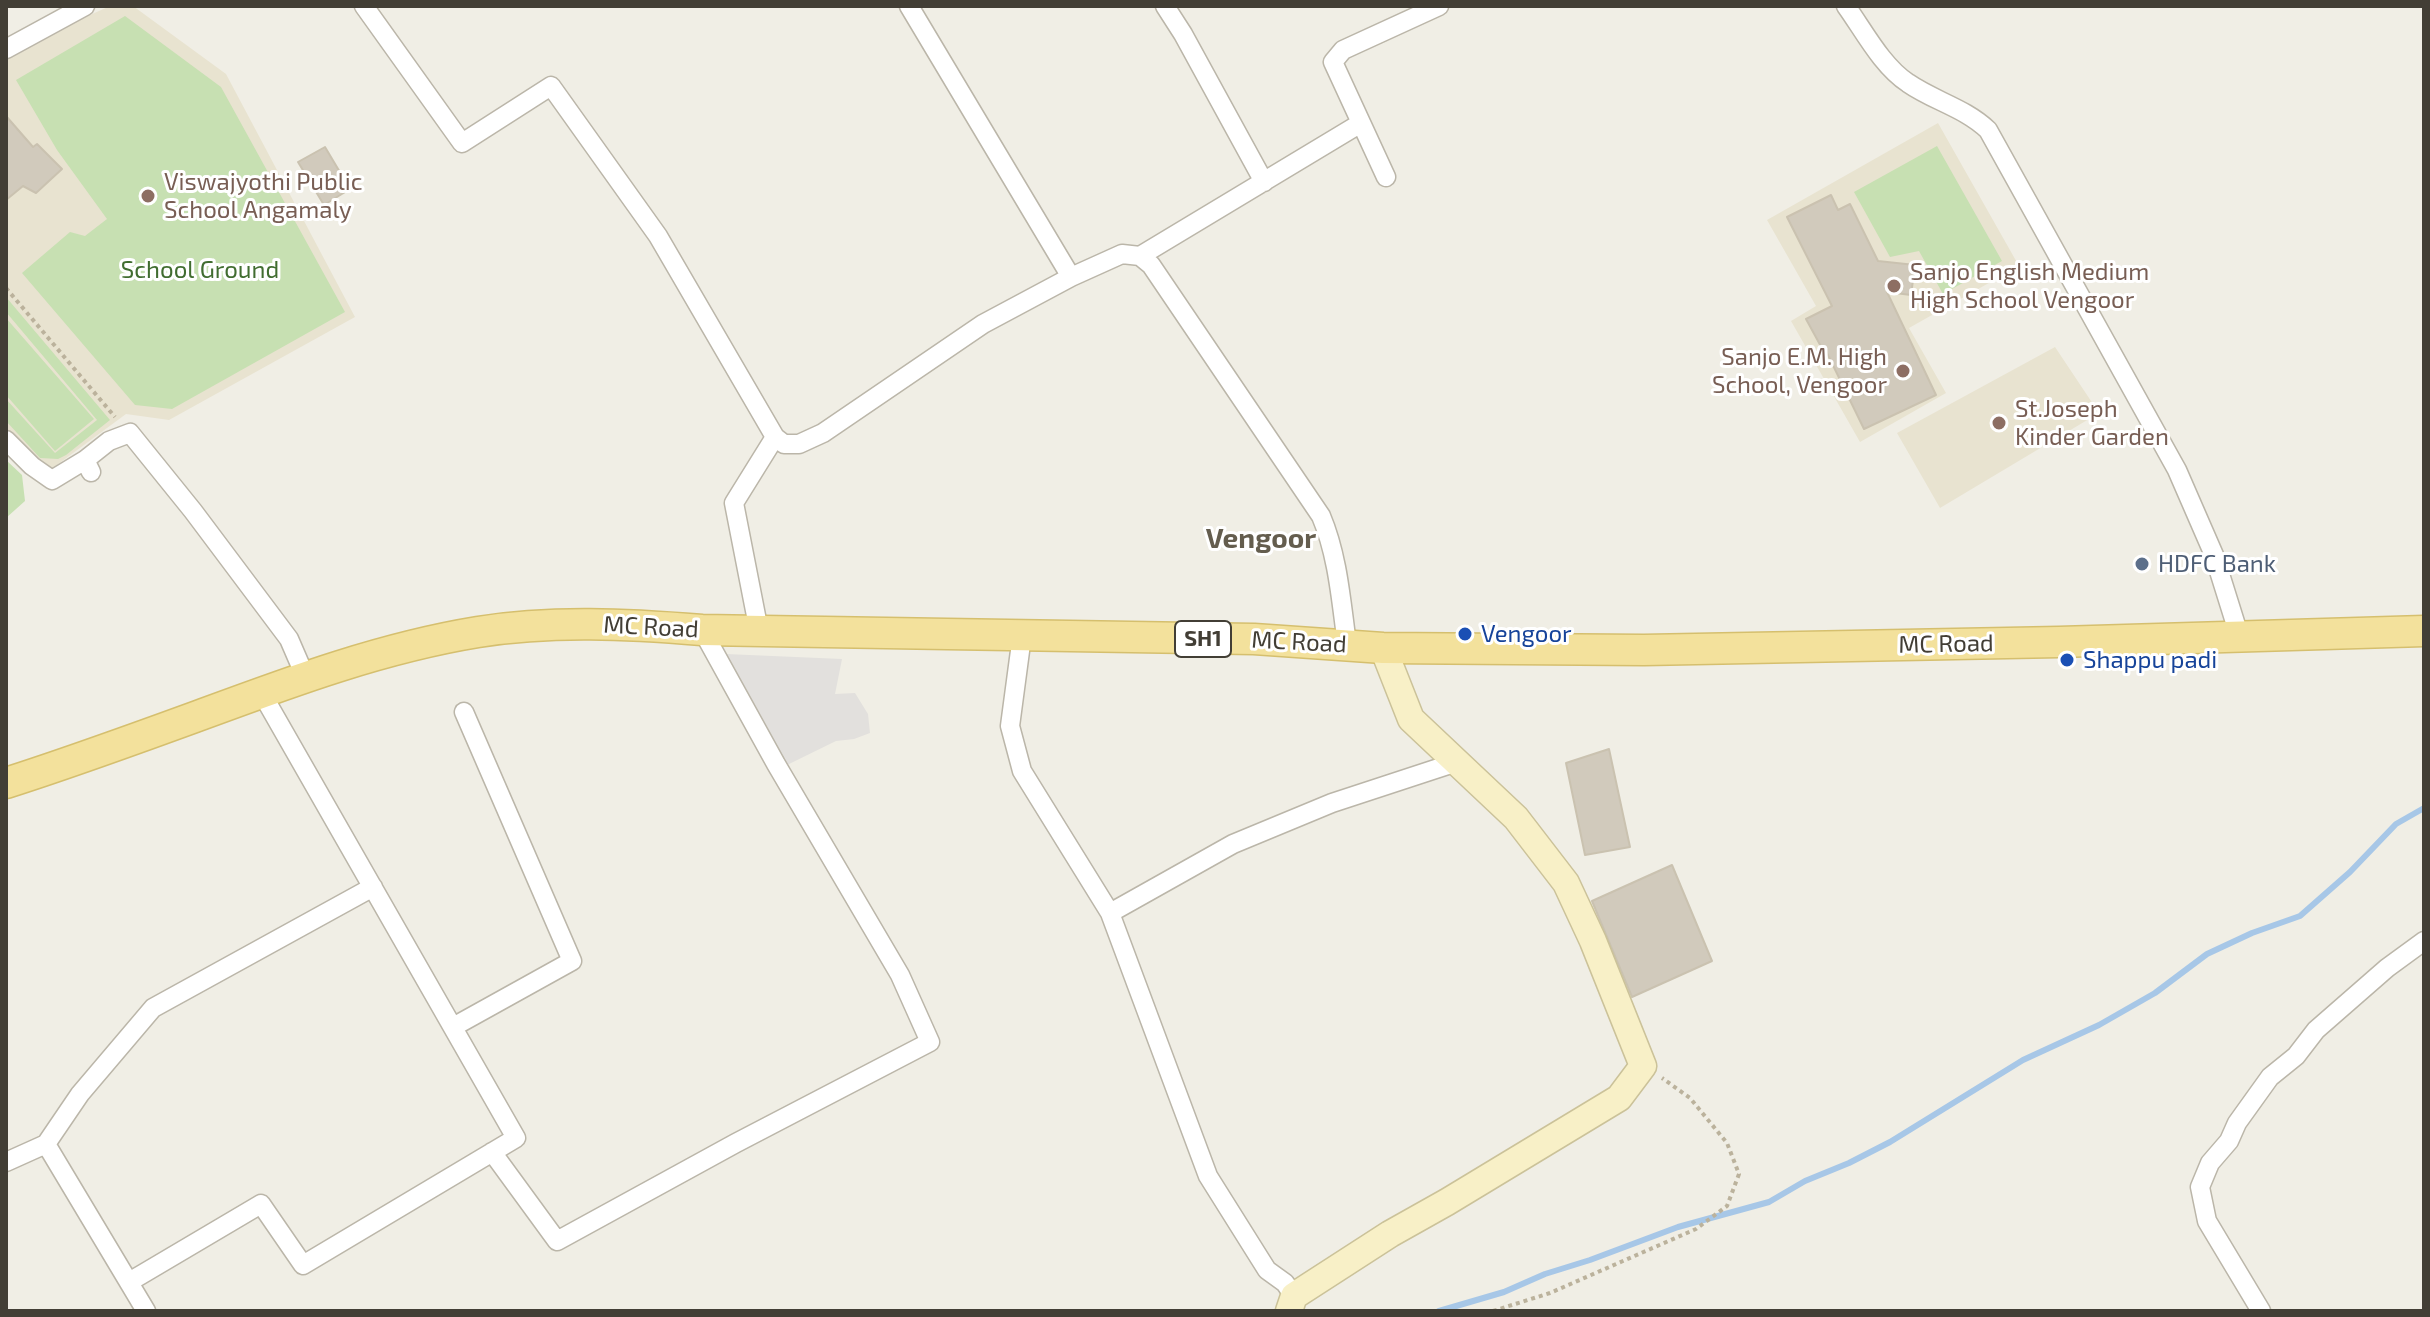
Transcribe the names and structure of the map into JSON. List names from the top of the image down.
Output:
{
  "streets": {
    "main road": ["MC Road", "SH1"]
  },
  "districts": ["Vengoor"],
  "parks": ["School Ground"],
  "places": [
    "Viswajyothi Public School Angamaly",
    "Sanjo English Medium High School Vengoor",
    "Sanjo E.M. High School, Vengoor",
    "St.Joseph Kinder Garden",
    "HDFC Bank",
    "Vengoor",
    "Shappu padi"
  ]
}
